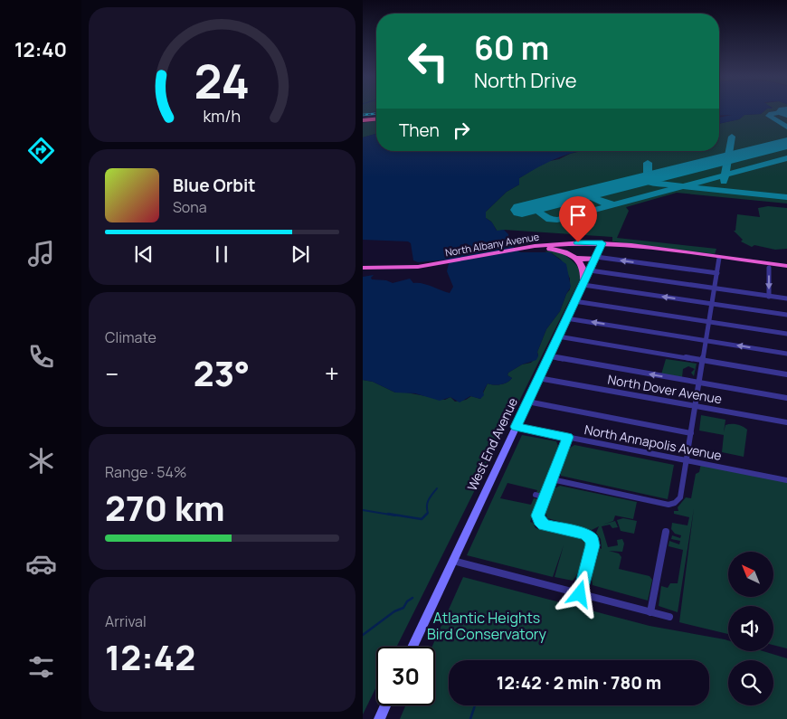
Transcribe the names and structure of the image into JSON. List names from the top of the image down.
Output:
{
  "streets": {
    "highway": ["North Albany Avenue"],
    "main road": ["West End Avenue"],
    "street": ["North Dover Avenue", "North Annapolis Avenue"]
  },
  "crossings": [
    ["North Albany Avenue", "West End Avenue"],
    ["North Dover Avenue", "West End Avenue"],
    ["North Annapolis Avenue", "West End Avenue"]
  ],
  "parks": ["Atlantic Heights Bird Conservatory"],
  "north": "top left",
  "page": {
    "tabs": "12:40",
    "turn": ["60 m", "North Drive"],
    "then": "Then",
    "song": ["Blue Orbit", "Sona"],
    "tile": [
      "Climate",
      ["Range · 54%", "270 km"],
      ["Arrival", "12:42"]
    ],
    "heat": ["−", "23°", "+"],
    "limit": "30",
    "trip": "12:42 · 2 min · 780 m",
    "gauge": ["24", "km/h"]
  }
}
